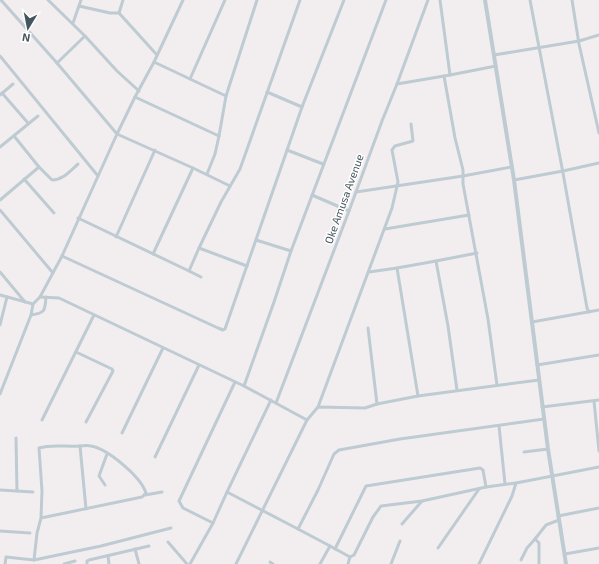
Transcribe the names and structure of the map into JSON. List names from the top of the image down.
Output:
{
  "streets": {
    "street": ["Oke Amusa Avenue"]
  },
  "north": "bottom"
}
